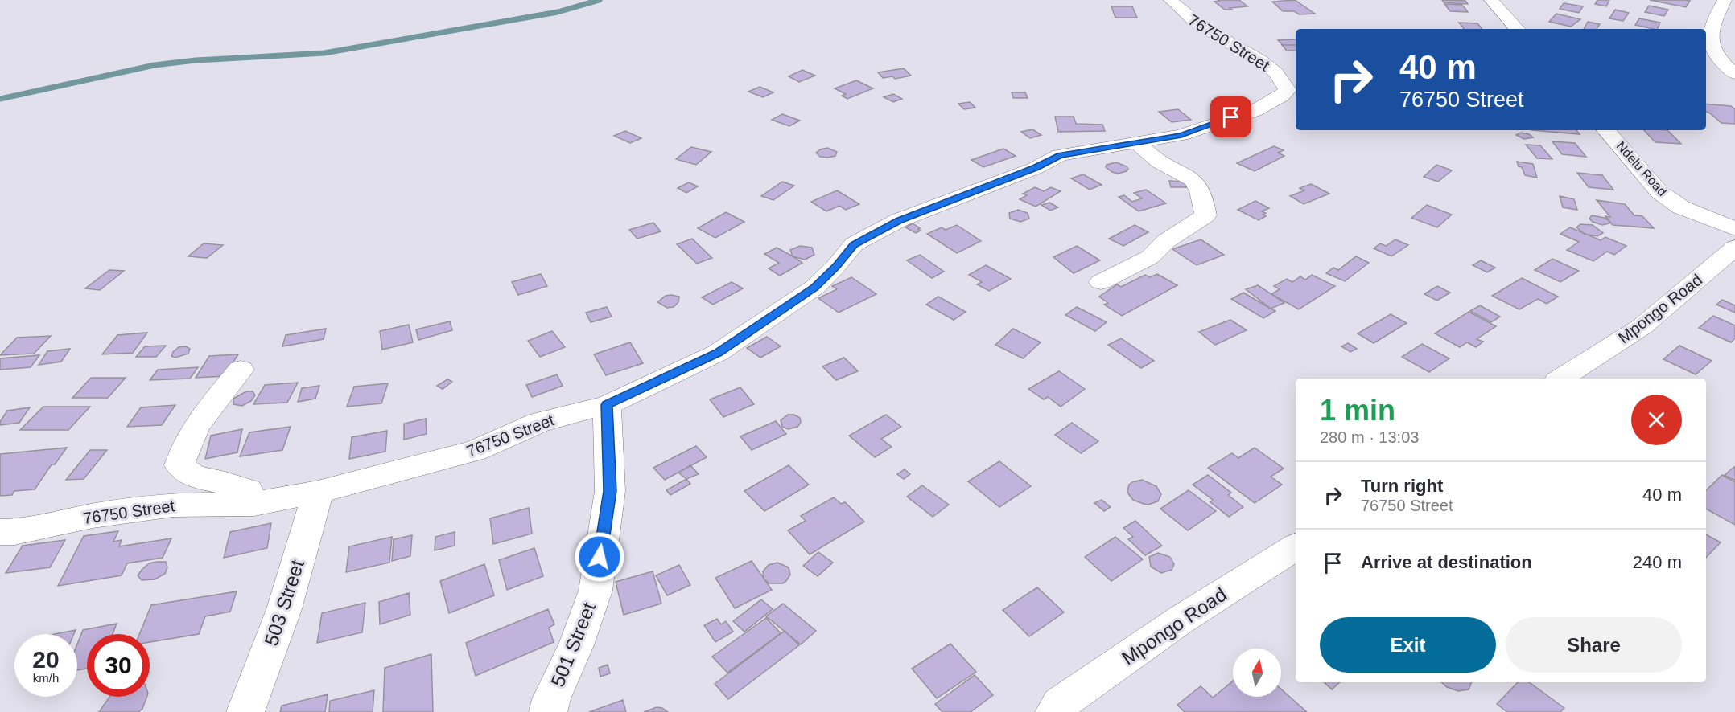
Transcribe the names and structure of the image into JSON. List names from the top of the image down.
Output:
{
  "streets": {
    "street": [
      "76750 Street",
      "Ndelu Road",
      "Mpongo Road",
      "503 Street",
      "501 Street"
    ]
  },
  "crossings": [
    ["76750 Street", "503 Street"],
    ["76750 Street", "501 Street"]
  ],
  "north": "top",
  "page": {
    "turn": ["40 m", "76750 Street"],
    "heading": ["1 min", "280 m · 13:03"],
    "list": [
      {
        "name": "Turn right",
        "note": "76750 Street",
        "value": "40 m"
      },
      {
        "name": "Arrive at destination",
        "value": "240 m"
      }
    ],
    "buttons": ["Exit", "Share"],
    "speed": "20 km/h",
    "limit": "30"
  }
}
